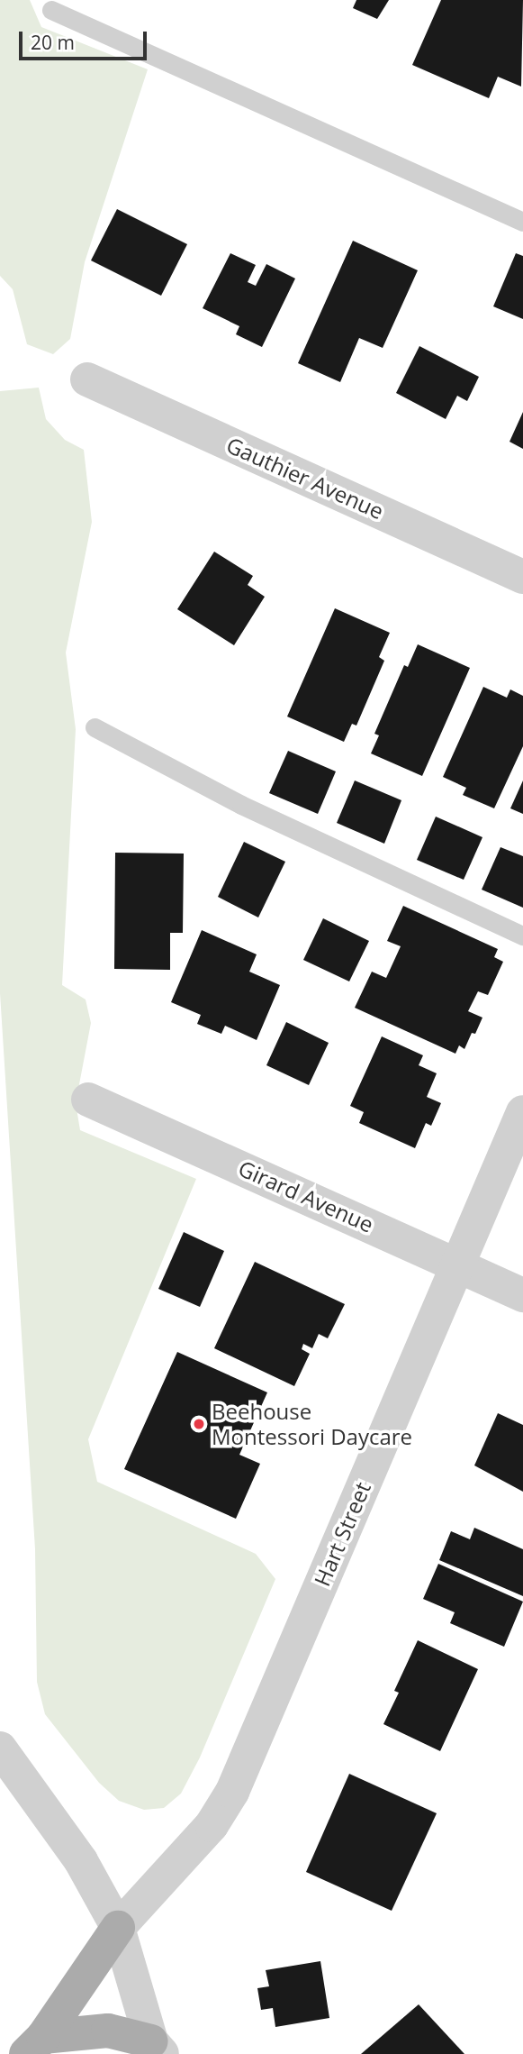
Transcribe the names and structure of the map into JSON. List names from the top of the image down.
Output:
{
  "streets": {
    "street": ["Gauthier Avenue", "Girard Avenue", "Hart Street"]
  },
  "crossings": [
    ["Girard Avenue", "Hart Street"]
  ],
  "places": ["Beehouse Montessori Daycare"],
  "scale_bar": "20 m"
}
